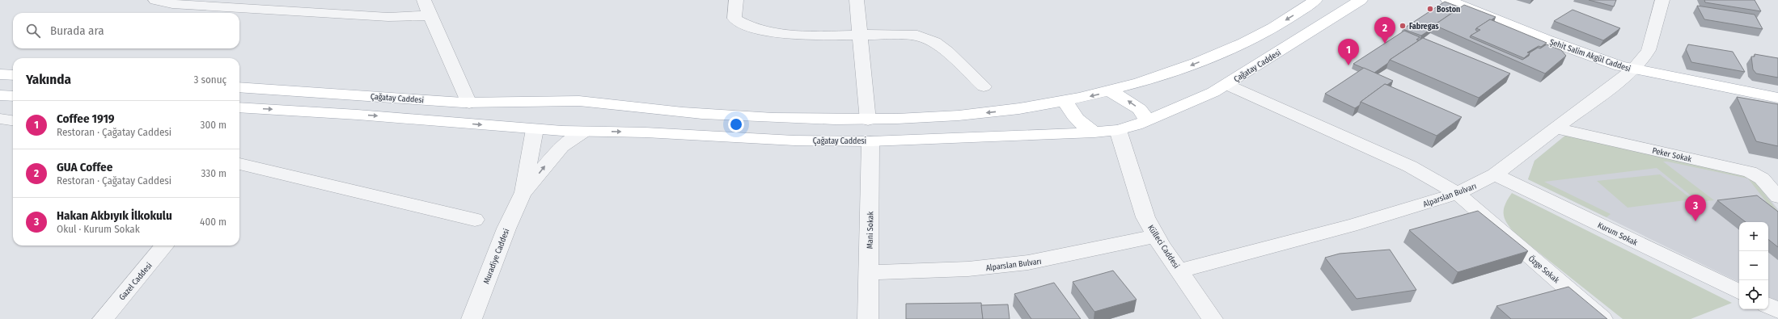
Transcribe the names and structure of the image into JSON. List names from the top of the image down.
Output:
{
  "streets": {
    "main road": ["Şehit Salim Akgül Caddesi", "Çağatay Caddesi"],
    "street": [
      "Peker Sokak",
      "Alparslan Bulvarı",
      "Mani Sokak",
      "Kurum Sokak",
      "Külleci Caddesi",
      "Muradiye Caddesi",
      "Özge Sokak",
      "Gazel Caddesi"
    ]
  },
  "crossings": [
    ["Şehit Salim Akgül Caddesi", "Alparslan Bulvarı"],
    ["Çağatay Caddesi", "Mani Sokak"],
    ["Çağatay Caddesi", "Külleci Caddesi"],
    ["Çağatay Caddesi", "Muradiye Caddesi"],
    ["Çağatay Caddesi", "Özge Sokak"],
    ["Peker Sokak", "Alparslan Bulvarı"],
    ["Alparslan Bulvarı", "Mani Sokak"],
    ["Alparslan Bulvarı", "Kurum Sokak"],
    ["Alparslan Bulvarı", "Külleci Caddesi"],
    ["Alparslan Bulvarı", "Özge Sokak"]
  ],
  "places": ["Boston", "Fabregas"],
  "page": {
    "search": "Burada ara",
    "pins": ["2", "1", "3"],
    "heading": ["Yakında", "3 sonuç"],
    "list": [
      {
        "mark": "1",
        "name": "Coffee 1919",
        "note": "Restoran · Çağatay Caddesi",
        "value": "300 m"
      },
      {
        "mark": "2",
        "name": "GUA Coffee",
        "note": "Restoran · Çağatay Caddesi",
        "value": "330 m"
      },
      {
        "mark": "3",
        "name": "Hakan Akbıyık İlkokulu",
        "note": "Okul · Kurum Sokak",
        "value": "400 m"
      }
    ],
    "map_buttons": ["+", "−"]
  }
}
